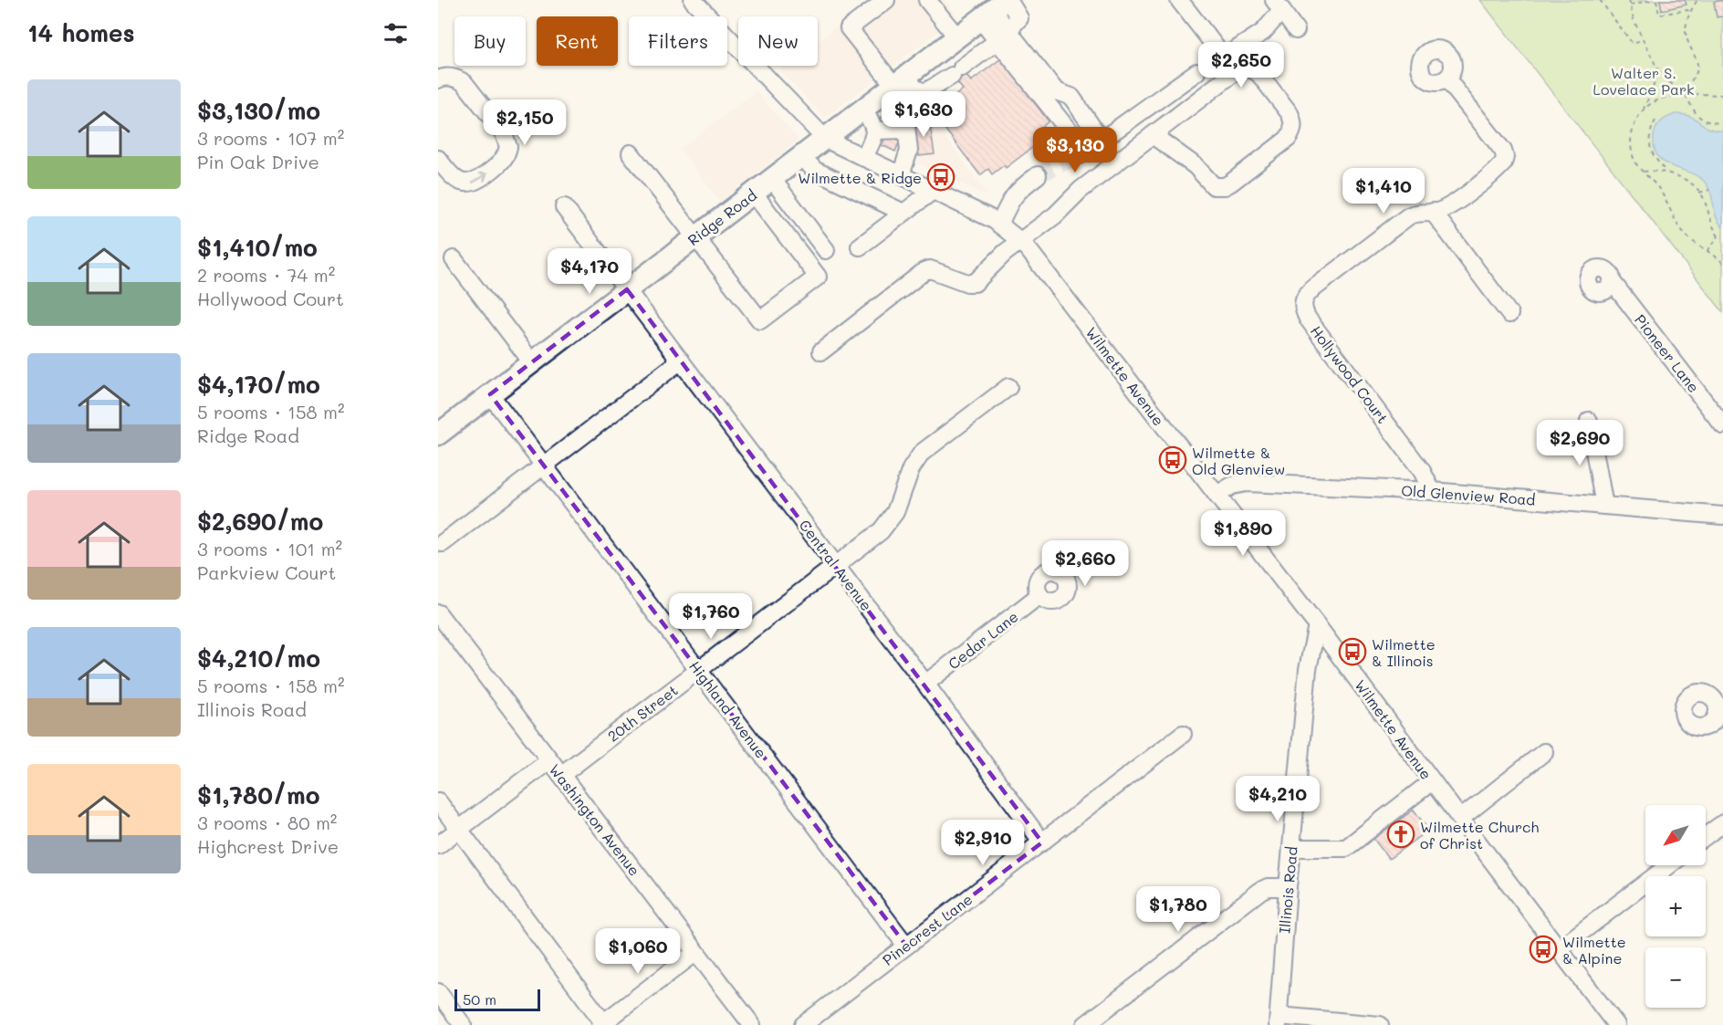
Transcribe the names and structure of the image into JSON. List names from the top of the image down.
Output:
{
  "streets": {
    "main road": ["Ridge Road"],
    "street": [
      "Pioneer Lane",
      "Hollywood Court",
      "Wilmette Avenue",
      "Old Glenview Road",
      "Central Avenue",
      "Cedar Lane",
      "Highland Avenue",
      "20th Street",
      "Washington Avenue",
      "Illinois Road",
      "Pinecrest Lane"
    ]
  },
  "crossings": [
    ["Ridge Road", "Wilmette Avenue"],
    ["Ridge Road", "Central Avenue"],
    ["Ridge Road", "Highland Avenue"],
    ["Hollywood Court", "Old Glenview Road"],
    ["Wilmette Avenue", "Old Glenview Road"],
    ["Wilmette Avenue", "Illinois Road"],
    ["Central Avenue", "Cedar Lane"],
    ["Central Avenue", "20th Street"],
    ["Central Avenue", "Pinecrest Lane"],
    ["Highland Avenue", "20th Street"],
    ["Highland Avenue", "Pinecrest Lane"],
    ["20th Street", "Washington Avenue"]
  ],
  "parks": ["Walter S. Lovelace Park"],
  "places": {
    "bus stop": [
      "Wilmette & Ridge",
      "Wilmette & Old Glenview",
      "Wilmette & Illinois",
      "Wilmette & Alpine"
    ],
    "church": ["Wilmette Church of Christ"]
  },
  "scale_bar": "50 m",
  "north": "bottom left",
  "page": {
    "heading": "14 homes",
    "chip": [
      "Buy",
      "Rent",
      "Filters",
      "New"
    ],
    "price": [
      "$2,650",
      "$1,630",
      "$2,150",
      "$3,130",
      "$1,410",
      "$4,170",
      "$2,690",
      "$1,890",
      "$2,660",
      "$1,760",
      "$4,210",
      "$2,910",
      "$1,780",
      "$1,060"
    ],
    "list": [
      {
        "name": "$3,130/mo",
        "note": "3 rooms · 107 m² · Pin Oak Drive"
      },
      {
        "name": "$1,410/mo",
        "note": "2 rooms · 74 m² · Hollywood Court"
      },
      {
        "name": "$4,170/mo",
        "note": "5 rooms · 158 m² · Ridge Road"
      },
      {
        "name": "$2,690/mo",
        "note": "3 rooms · 101 m² · Parkview Court"
      },
      {
        "name": "$4,210/mo",
        "note": "5 rooms · 158 m² · Illinois Road"
      },
      {
        "name": "$1,780/mo",
        "note": "3 rooms · 80 m² · Highcrest Drive"
      }
    ],
    "map_buttons": ["+", "−"],
    "scale": "50 m"
  }
}
